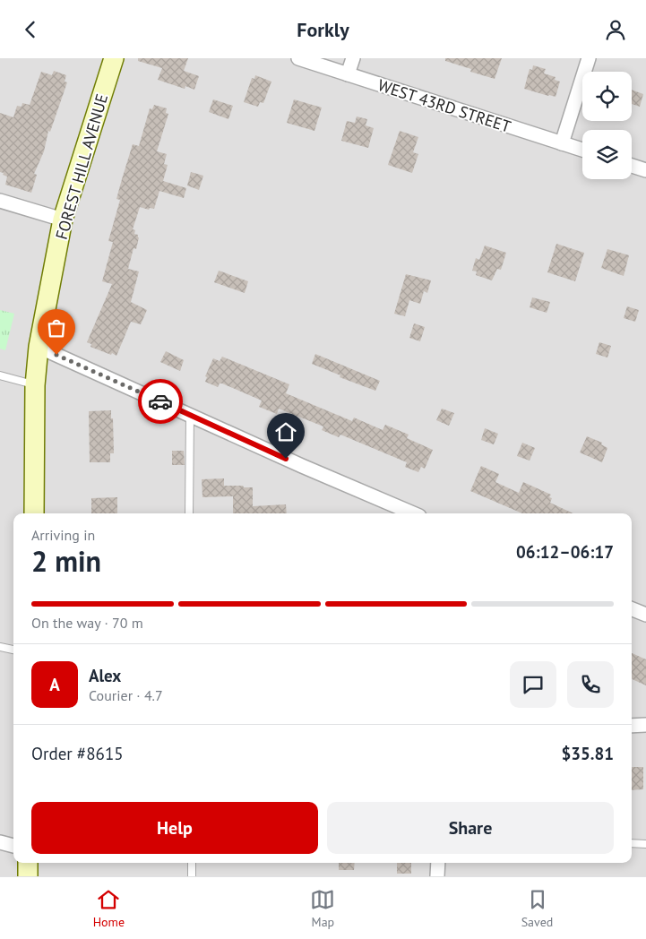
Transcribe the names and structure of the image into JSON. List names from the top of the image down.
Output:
{
  "streets": {
    "main road": ["FOREST HILL AVENUE"],
    "street": ["WEST 43RD STREET"]
  },
  "page": {
    "header": "Forkly",
    "heading": ["2 min", "Arriving in", "06:12–06:17"],
    "panel": [
      "Alex",
      "Courier · 4.7",
      "Order #8615",
      "$35.81"
    ],
    "bar": "On the way · 70 m",
    "round": "A",
    "buttons": ["Help", "Share"],
    "tabs": ["Home", "Map", "Saved"]
  }
}
